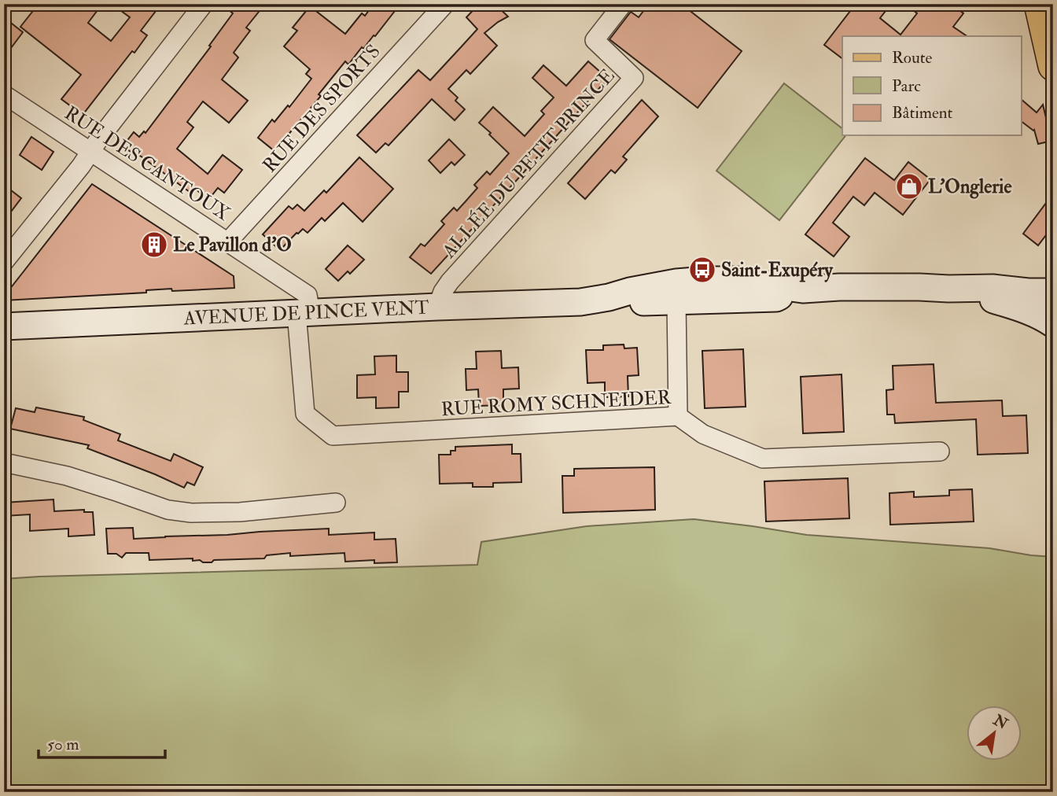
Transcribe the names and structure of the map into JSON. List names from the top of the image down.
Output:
{
  "streets": {
    "main road": ["AVENUE DE PINCE VENT"],
    "street": [
      "RUE DES SPORTS",
      "RUE DES CANTOUX",
      "ALLÉE DU PETIT PRINCE",
      "RUE ROMY SCHNEIDER"
    ]
  },
  "crossings": [
    ["RUE DES SPORTS", "RUE DES CANTOUX"],
    ["RUE DES CANTOUX", "AVENUE DE PINCE VENT"],
    ["RUE DES CANTOUX", "RUE ROMY SCHNEIDER"],
    ["ALLÉE DU PETIT PRINCE", "AVENUE DE PINCE VENT"],
    ["AVENUE DE PINCE VENT", "RUE ROMY SCHNEIDER"]
  ],
  "places": {
    "shop": ["L'Onglerie"],
    "building": ["Le Pavillon d'O"],
    "bus stop": ["Saint-Exupéry"]
  },
  "legend": ["Route", "Parc", "Bâtiment"],
  "scale_bar": "50 m",
  "north": "top right"
}
